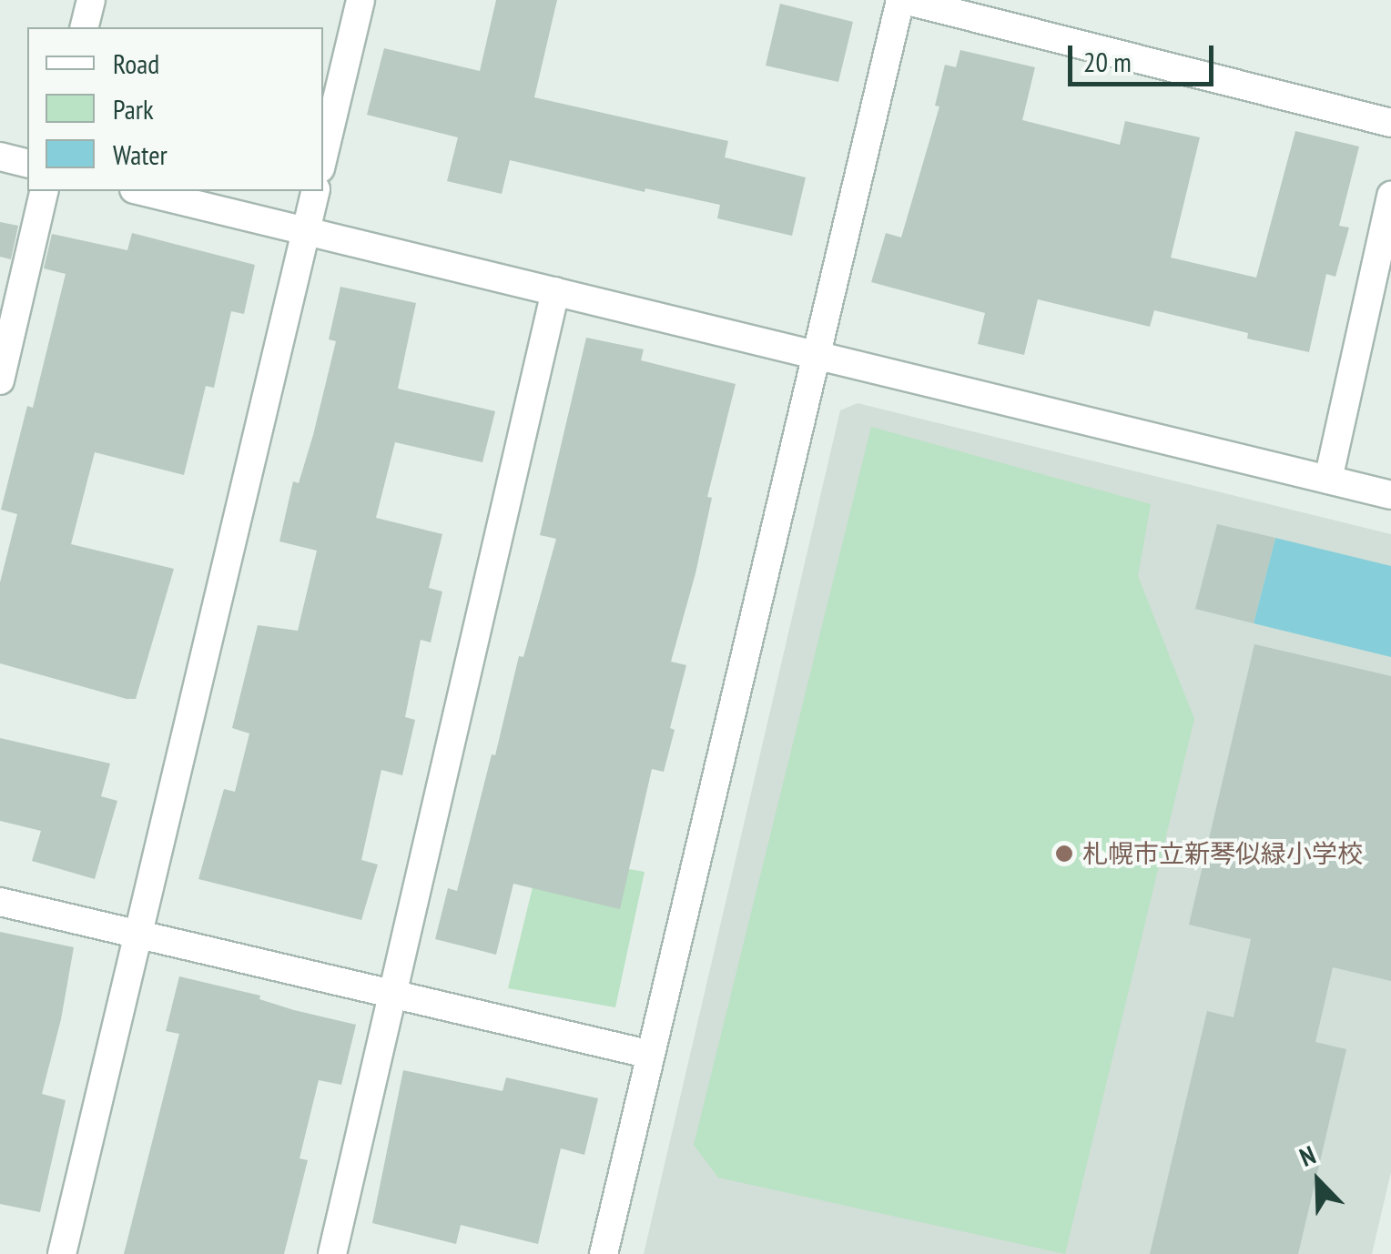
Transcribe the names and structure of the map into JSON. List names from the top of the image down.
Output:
{
  "places": ["札幌市立新琴似緑小学校"],
  "legend": ["Road", "Park", "Water"],
  "scale_bar": "20 m",
  "north": "top left"
}
